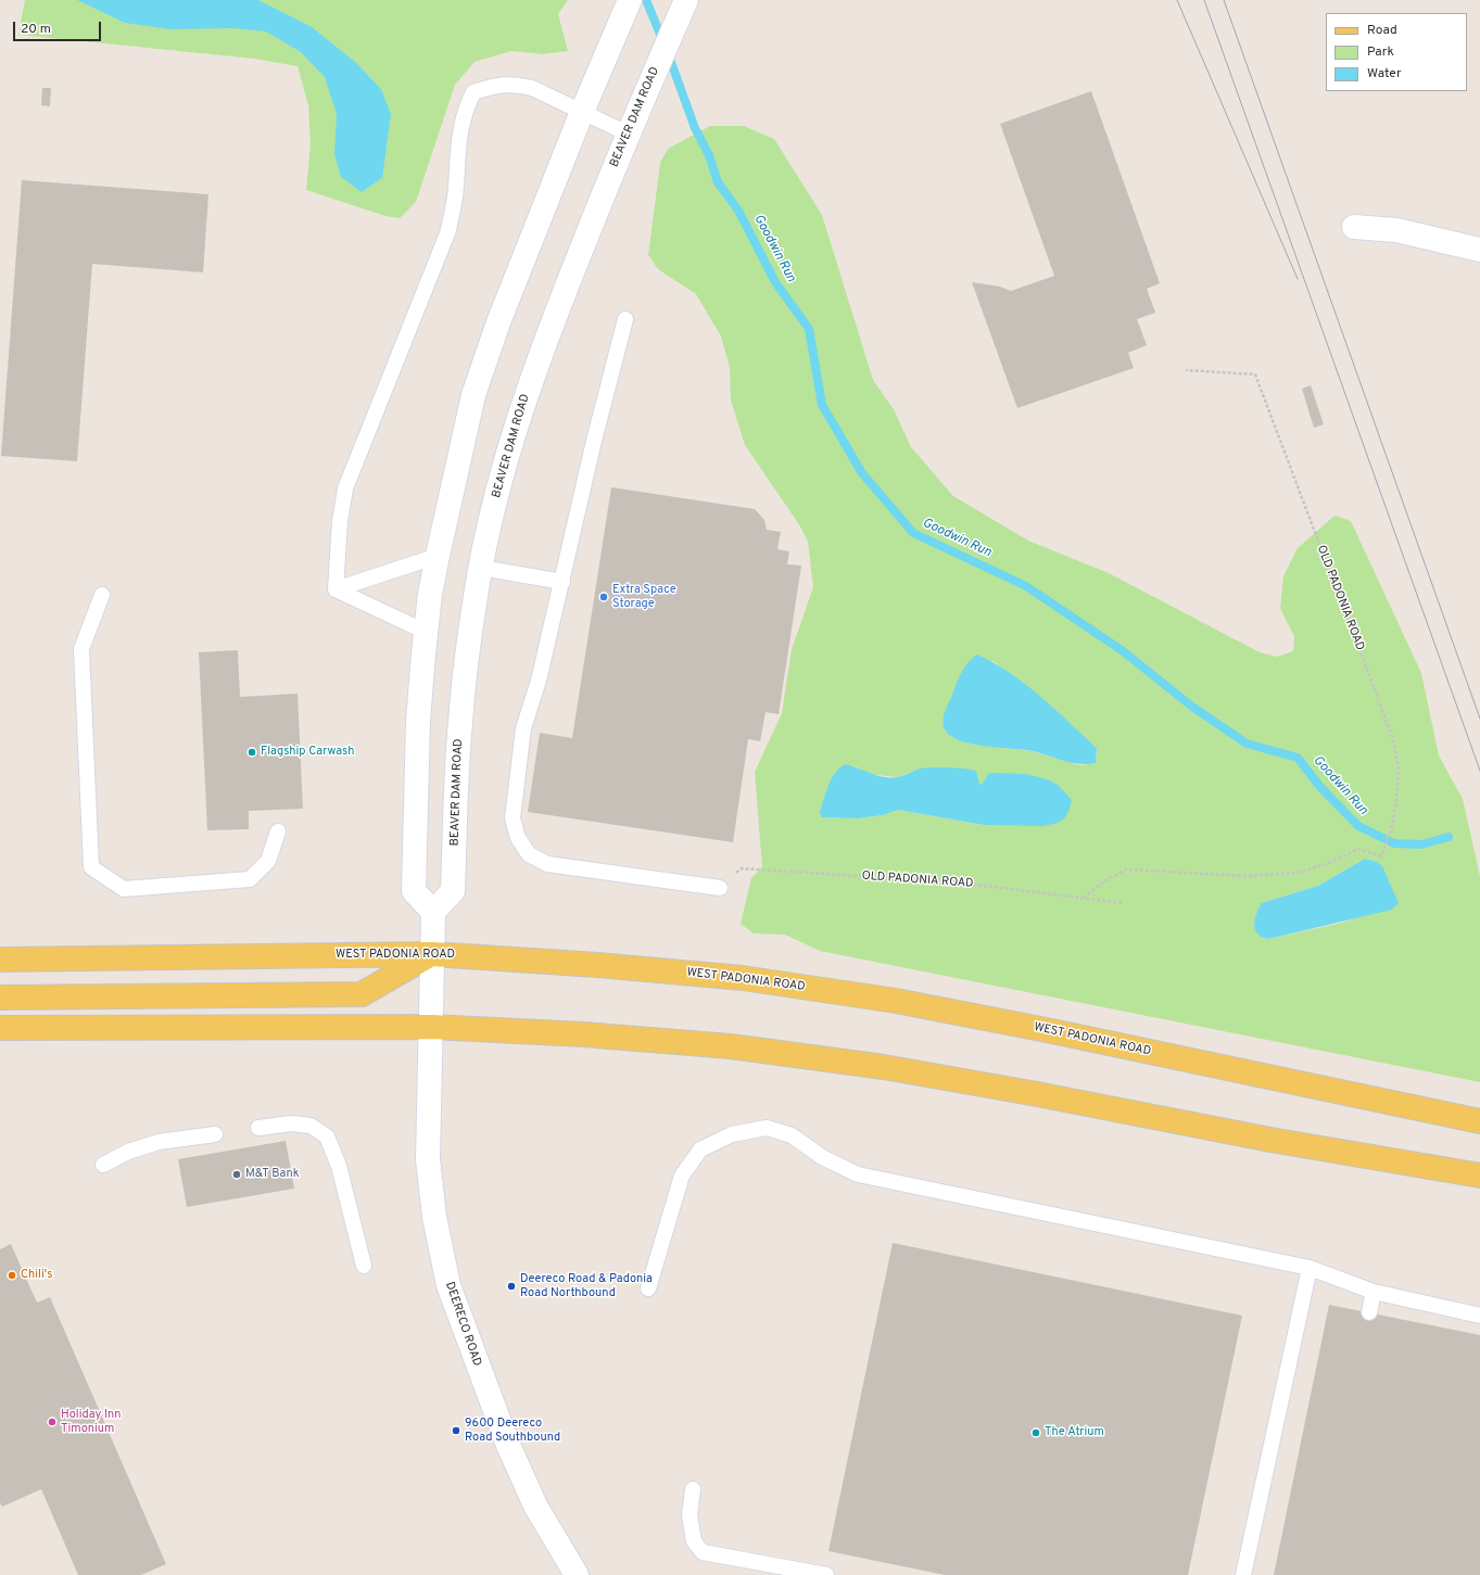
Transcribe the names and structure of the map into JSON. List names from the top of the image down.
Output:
{
  "streets": {
    "main road": ["BEAVER DAM ROAD", "WEST PADONIA ROAD", "DEERECO ROAD"],
    "path": ["OLD PADONIA ROAD"]
  },
  "water": ["Goodwin Run"],
  "places": [
    "Extra Space Storage",
    "Flagship Carwash",
    "M&T Bank",
    "Chili's",
    "Deereco Road & Padonia Road Northbound",
    "Holiday Inn Timonium",
    "9600 Deereco Road Southbound",
    "The Atrium"
  ],
  "legend": ["Road", "Park", "Water"],
  "scale_bar": "20 m"
}
